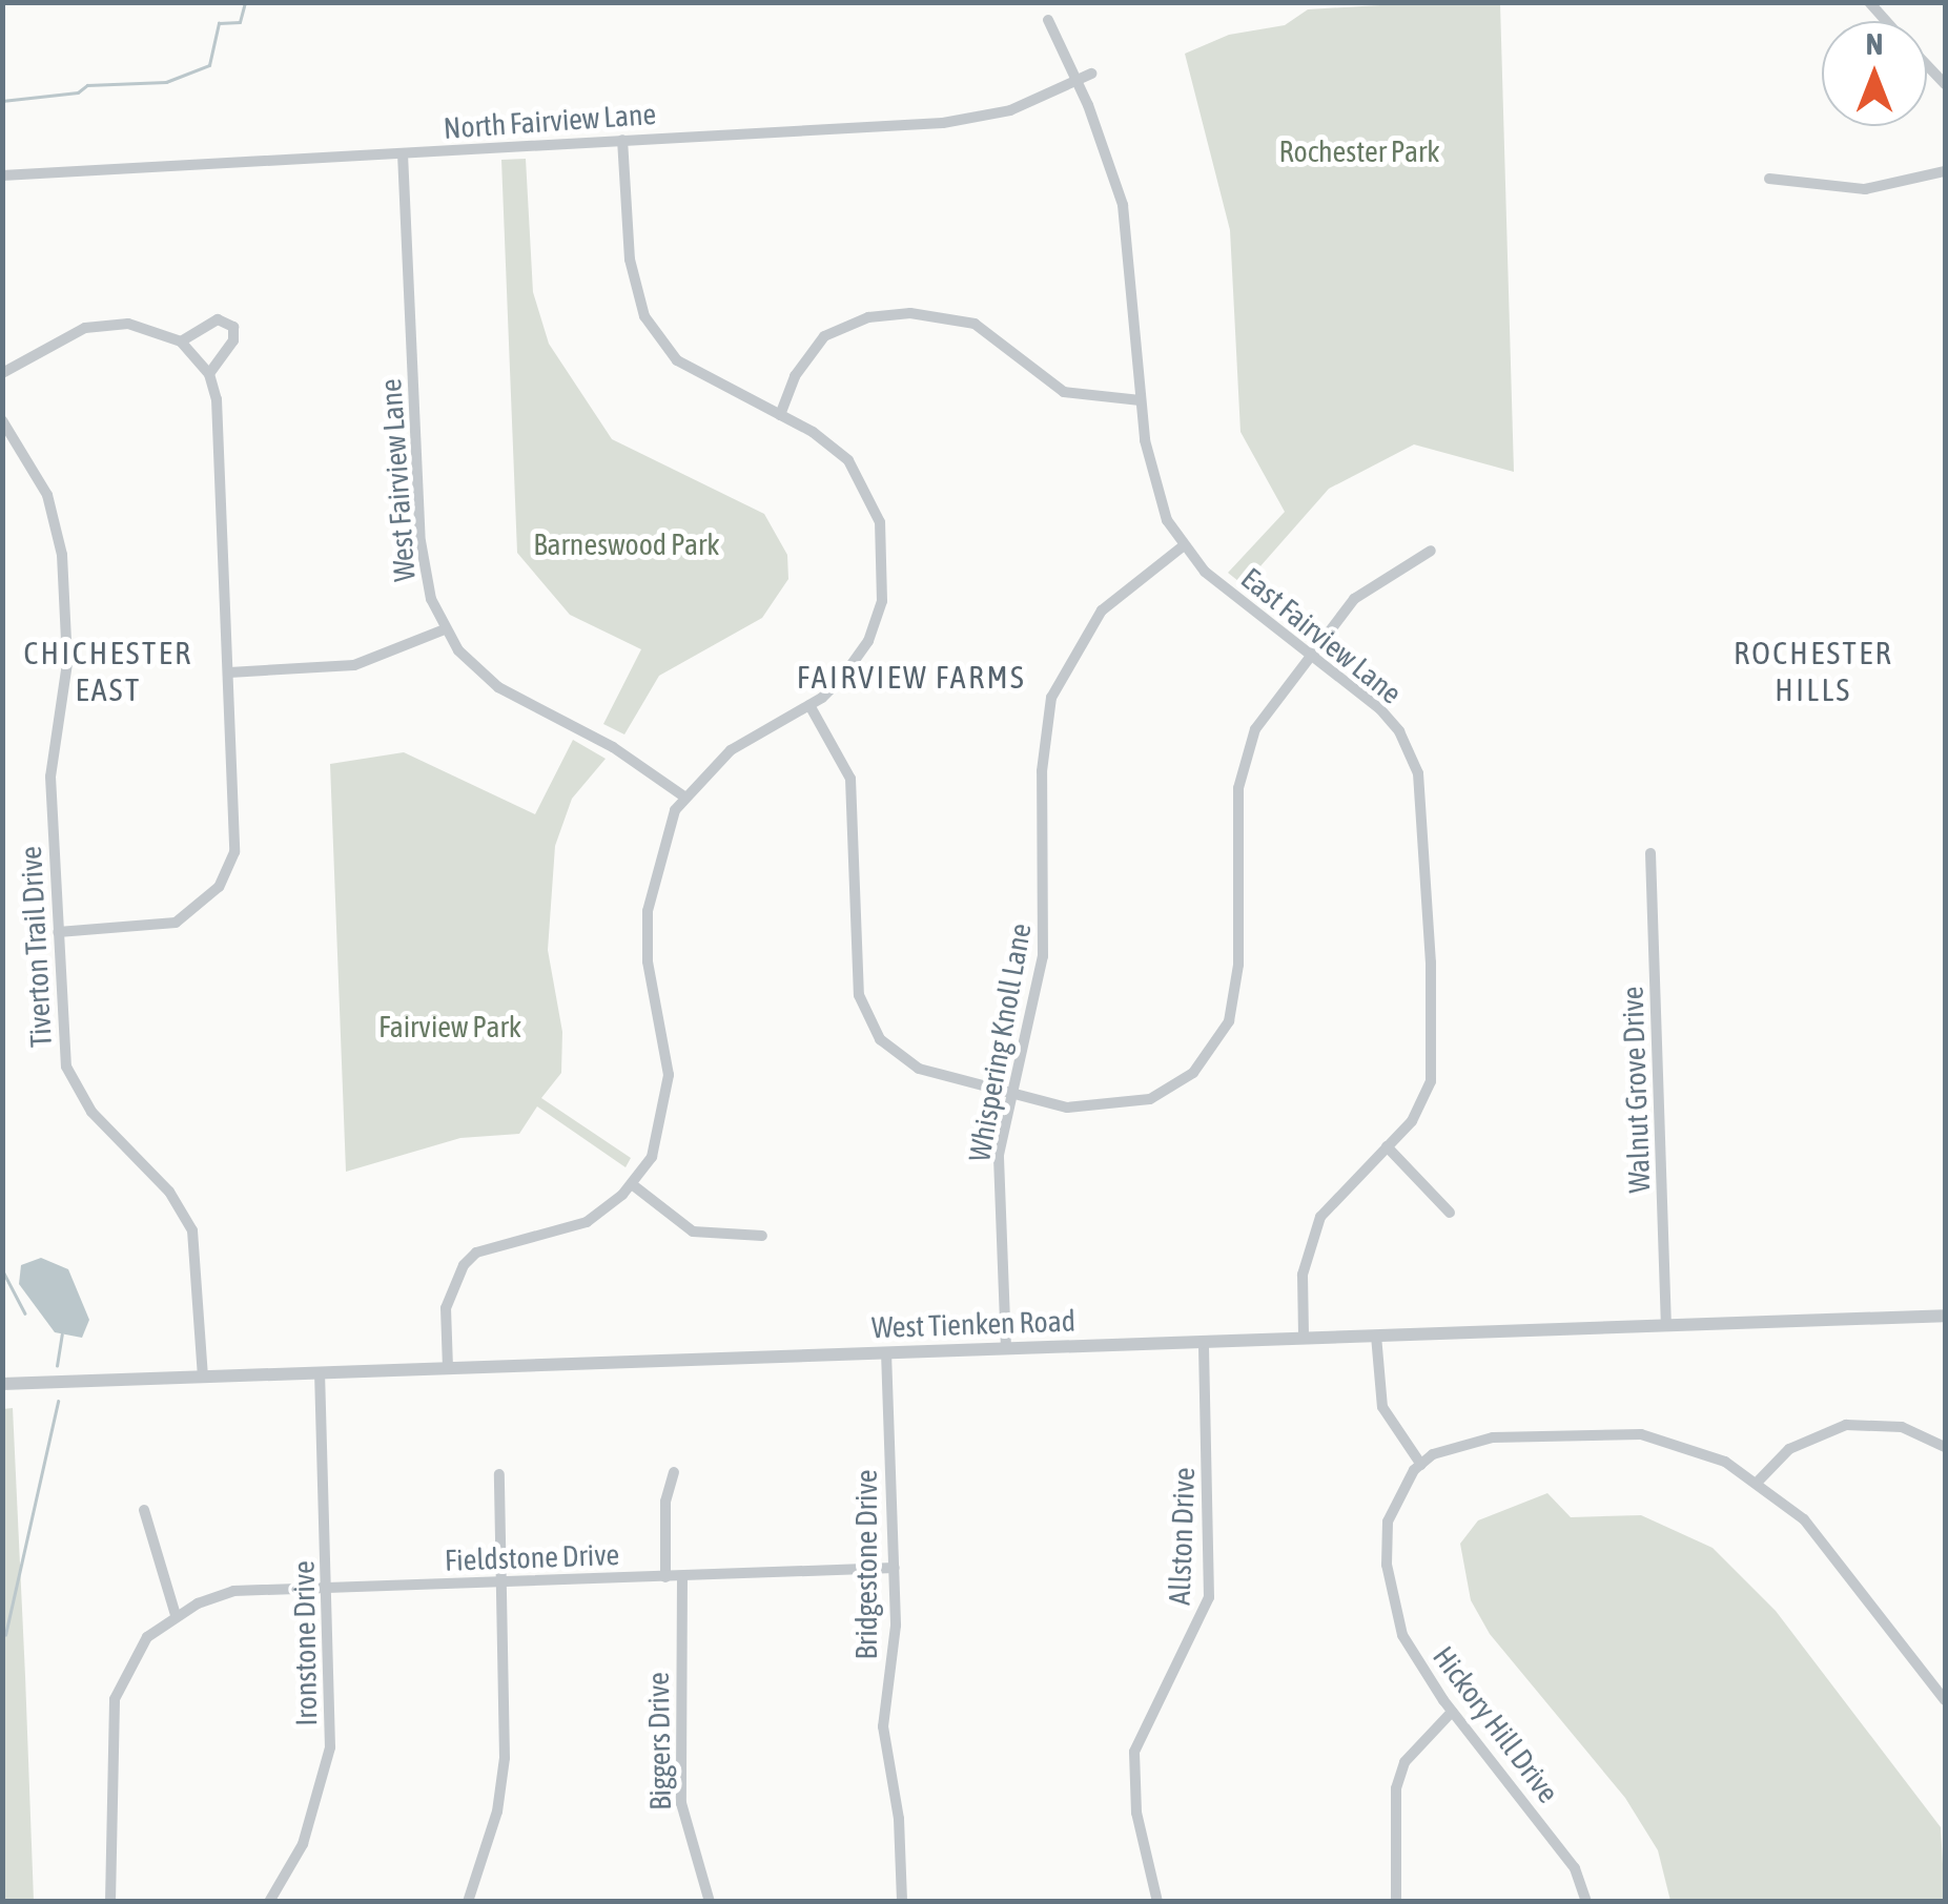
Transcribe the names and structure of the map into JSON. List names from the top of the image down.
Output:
{
  "streets": {
    "street": [
      "North Fairview Lane",
      "West Fairview Lane",
      "East Fairview Lane",
      "Tiverton Trail Drive",
      "Whispering Knoll Lane",
      "Walnut Grove Drive",
      "West Tienken Road",
      "Allston Drive",
      "Fieldstone Drive",
      "Bridgestone Drive",
      "Ironstone Drive",
      "Hickory Hill Drive",
      "Biggers Drive"
    ]
  },
  "crossings": [
    ["North Fairview Lane", "West Fairview Lane"],
    ["North Fairview Lane", "East Fairview Lane"],
    ["East Fairview Lane", "Whispering Knoll Lane"],
    ["East Fairview Lane", "West Tienken Road"],
    ["Tiverton Trail Drive", "West Tienken Road"],
    ["Whispering Knoll Lane", "West Tienken Road"],
    ["Walnut Grove Drive", "West Tienken Road"],
    ["West Tienken Road", "Allston Drive"],
    ["West Tienken Road", "Bridgestone Drive"],
    ["West Tienken Road", "Ironstone Drive"],
    ["Fieldstone Drive", "Bridgestone Drive"],
    ["Fieldstone Drive", "Ironstone Drive"],
    ["Fieldstone Drive", "Biggers Drive"]
  ],
  "districts": ["CHICHESTER EAST", "ROCHESTER HILLS", "FAIRVIEW FARMS"],
  "parks": ["Rochester Park", "Barneswood Park", "Fairview Park"],
  "north": "top"
}
